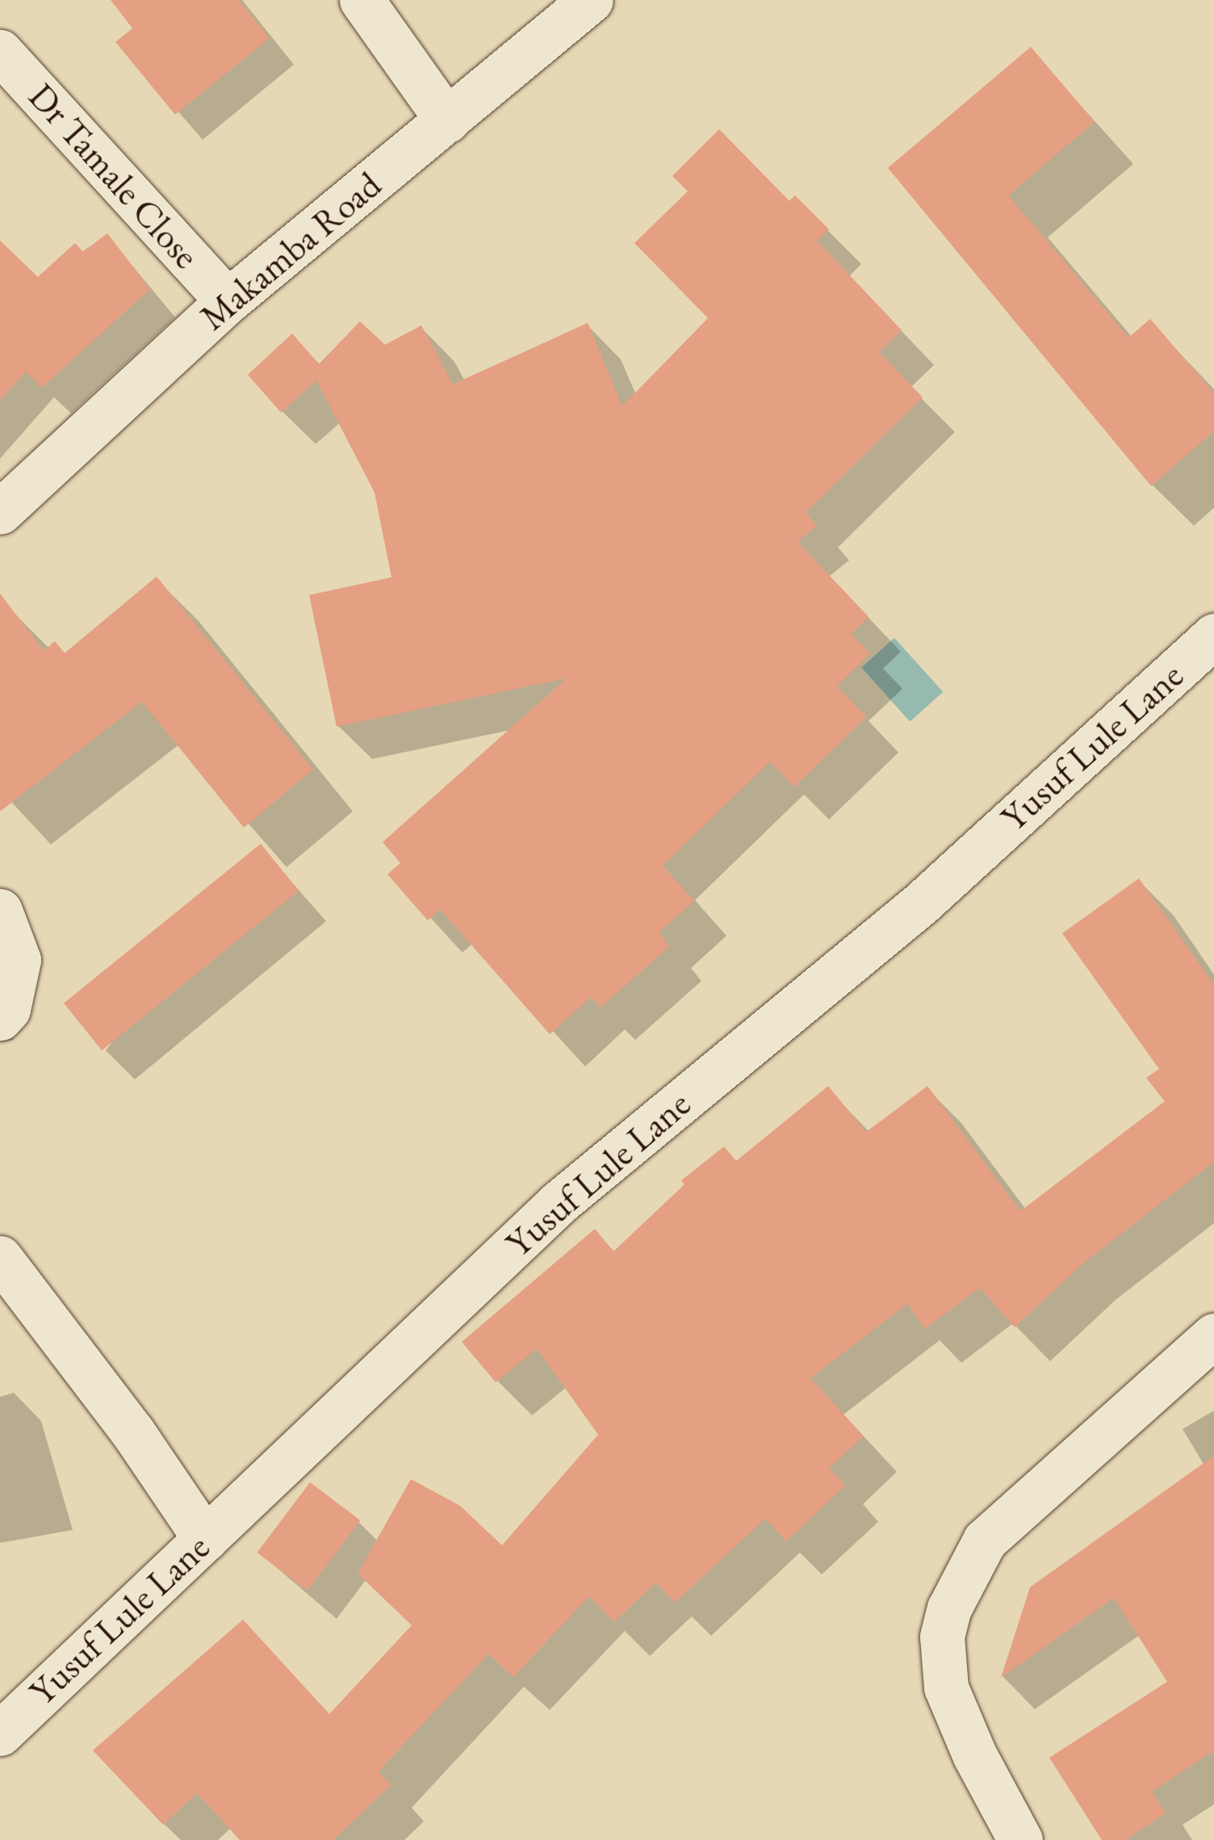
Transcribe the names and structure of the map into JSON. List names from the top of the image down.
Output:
{
  "streets": {
    "street": ["Dr Tamale Close", "Makamba Road", "Yusuf Lule Lane"]
  },
  "crossings": [
    ["Dr Tamale Close", "Makamba Road"]
  ]
}
